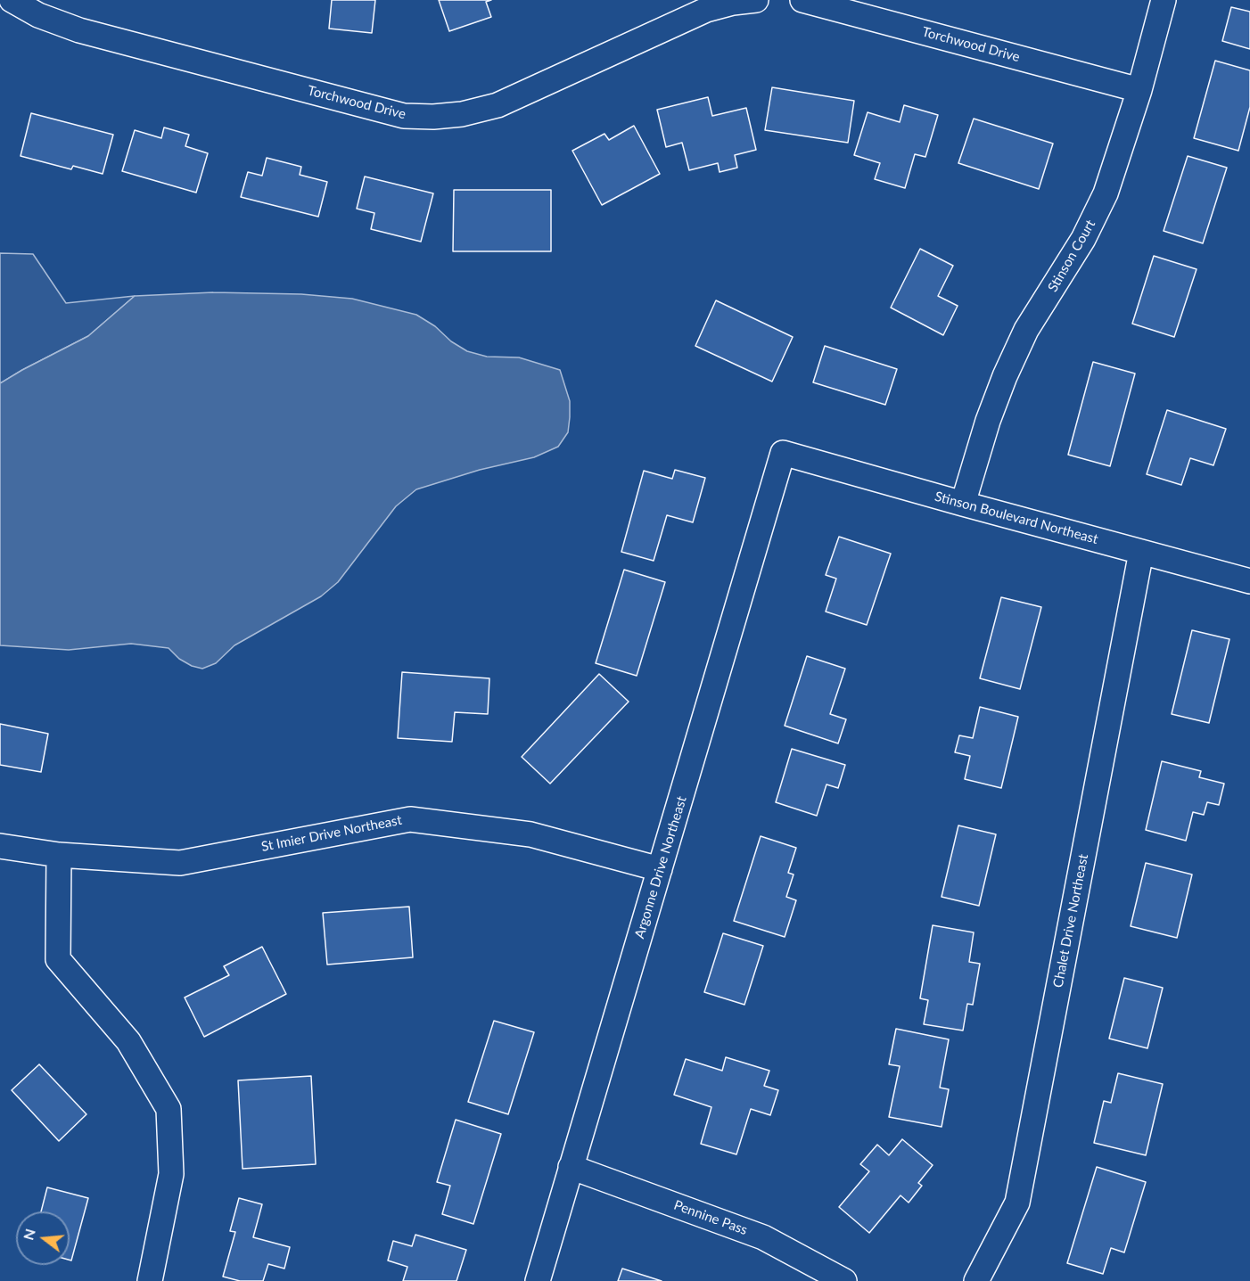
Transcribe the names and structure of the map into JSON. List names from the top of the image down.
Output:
{
  "streets": {
    "street": [
      "Torchwood Drive",
      "Stinson Court",
      "Stinson Boulevard Northeast",
      "St Imier Drive Northeast",
      "Argonne Drive Northeast",
      "Chalet Drive Northeast",
      "Pennine Pass"
    ]
  },
  "crossings": [
    ["Torchwood Drive", "Stinson Court"],
    ["Stinson Court", "Stinson Boulevard Northeast"],
    ["Stinson Boulevard Northeast", "Argonne Drive Northeast"],
    ["Stinson Boulevard Northeast", "Chalet Drive Northeast"],
    ["St Imier Drive Northeast", "Argonne Drive Northeast"],
    ["Argonne Drive Northeast", "Pennine Pass"]
  ],
  "north": "left"
}
